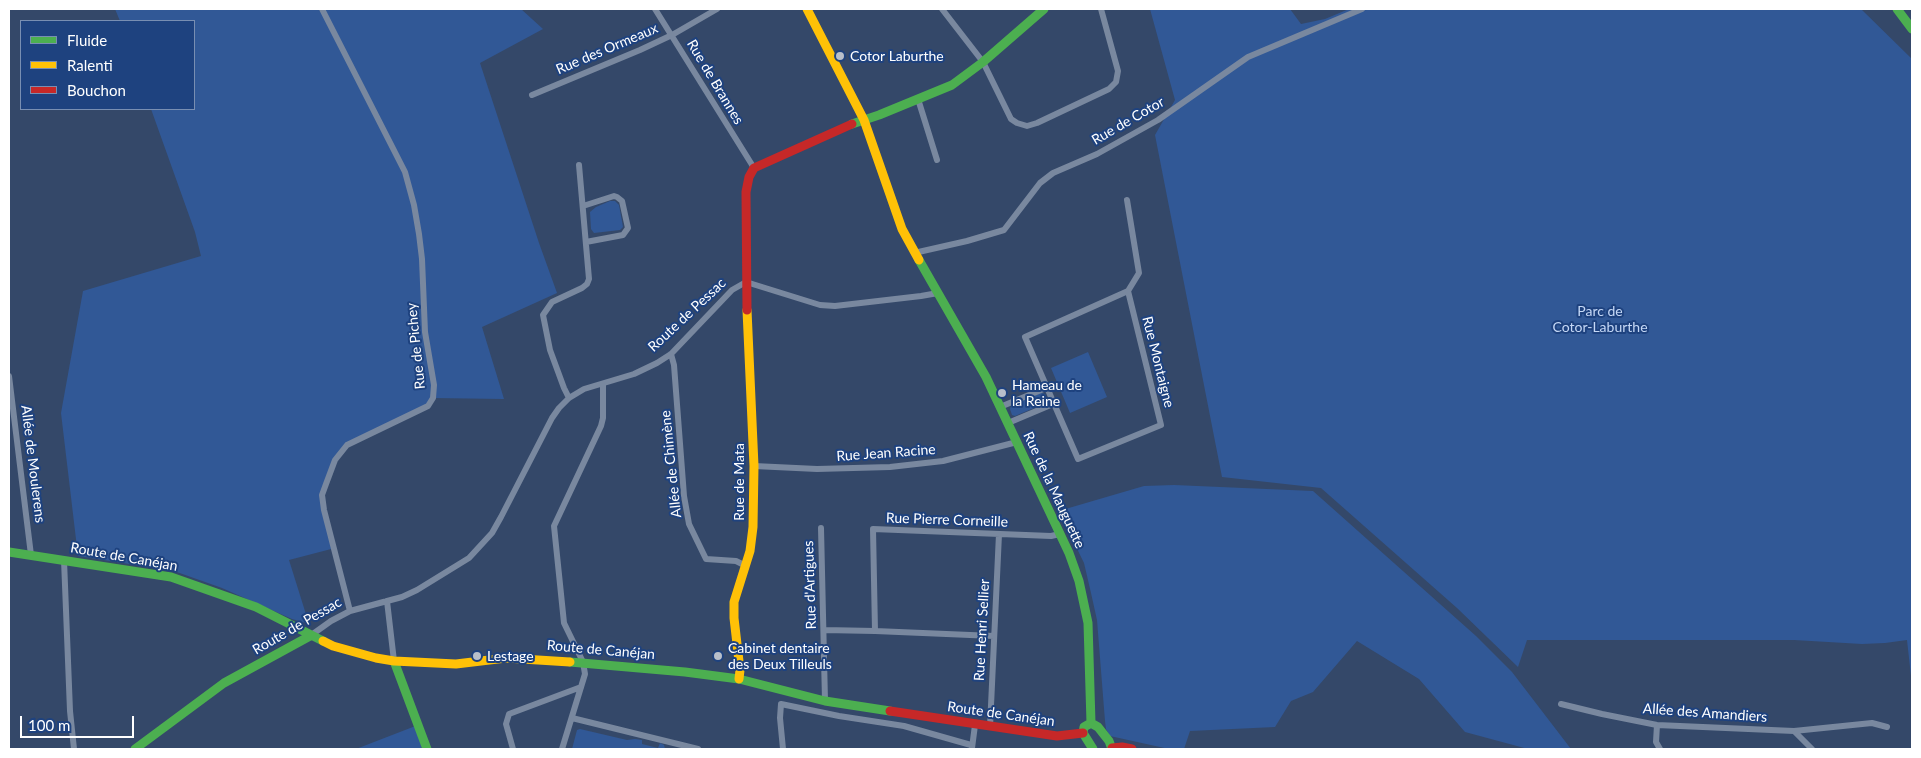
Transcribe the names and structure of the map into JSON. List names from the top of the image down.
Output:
{
  "streets": {
    "main road": [
      "Route de Pessac",
      "Rue de Mata",
      "Rue de la Mauguette",
      "Route de Canéjan"
    ],
    "street": [
      "Rue des Ormeaux",
      "Rue de Brannes",
      "Rue de Cotor",
      "Rue de Pichey",
      "Rue Montaigne",
      "Rue Jean Racine",
      "Allée de Moulerens",
      "Allée de Chimène",
      "Rue Pierre Corneille",
      "Rue d'Artigues",
      "Rue Henri Sellier",
      "Allée des Amandiers"
    ]
  },
  "crossings": [
    ["Rue des Ormeaux", "Rue de Brannes"],
    ["Rue de Brannes", "Route de Pessac"],
    ["Rue de Cotor", "Rue de la Mauguette"],
    ["Route de Pessac", "Rue de Pichey"],
    ["Route de Pessac", "Allée de Chimène"],
    ["Route de Pessac", "Rue de Mata"],
    ["Route de Pessac", "Route de Canéjan"],
    ["Rue Jean Racine", "Rue de Mata"],
    ["Rue Jean Racine", "Rue de la Mauguette"],
    ["Allée de Moulerens", "Route de Canéjan"],
    ["Allée de Chimène", "Rue de Mata"],
    ["Rue de Mata", "Route de Canéjan"],
    ["Rue de la Mauguette", "Rue Pierre Corneille"],
    ["Rue Pierre Corneille", "Rue Henri Sellier"],
    ["Route de Canéjan", "Rue d'Artigues"],
    ["Route de Canéjan", "Rue Henri Sellier"]
  ],
  "parks": ["Parc de Cotor-Laburthe"],
  "places": [
    "Cotor Laburthe",
    "Hameau de la Reine",
    "Lestage",
    "Cabinet dentaire des Deux Tilleuls"
  ],
  "legend": ["Fluide", "Ralenti", "Bouchon"],
  "scale_bar": "100 m"
}
